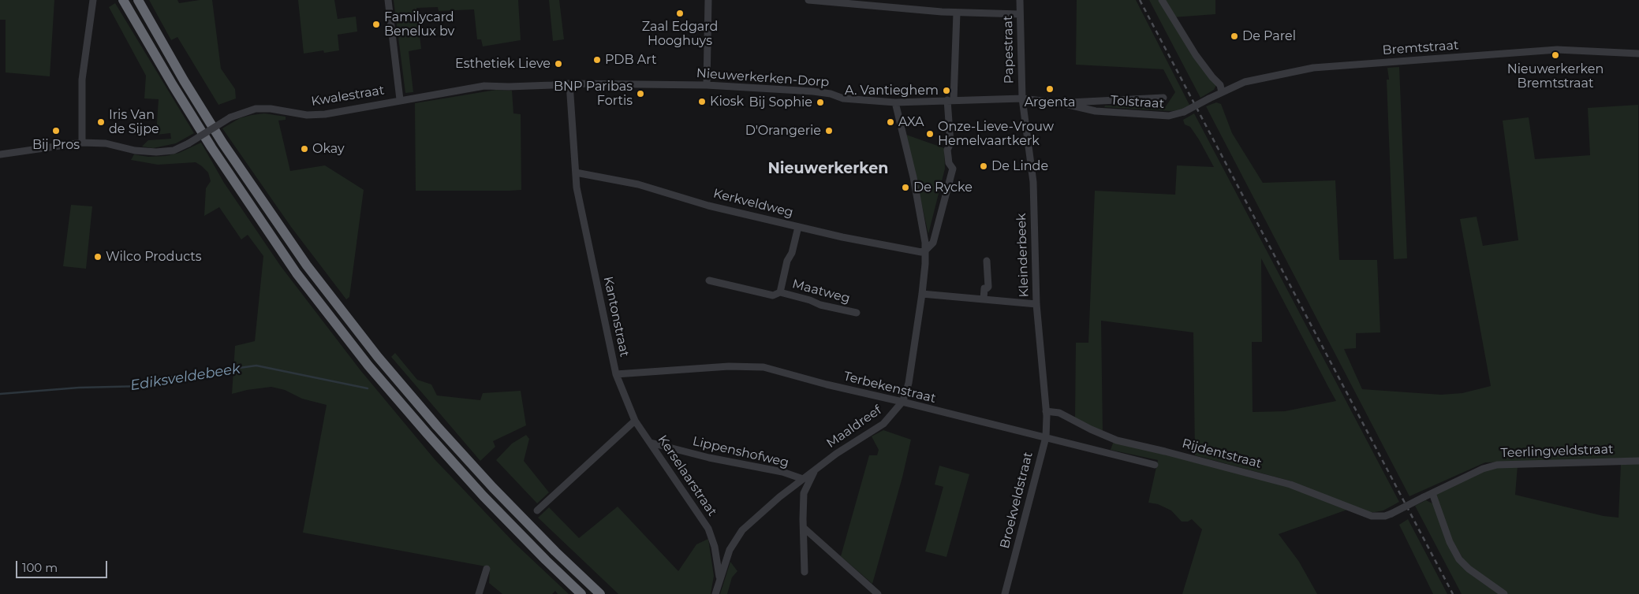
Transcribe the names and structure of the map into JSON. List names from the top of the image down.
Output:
{
  "streets": {
    "street": [
      "Bremtstraat",
      "Papestraat",
      "Nieuwerkerken-Dorp",
      "Kwalestraat",
      "Tolstraat",
      "Kerkveldweg",
      "Kleinderbeek",
      "Maatweg",
      "Kantonstraat",
      "Terbekenstraat",
      "Maaldreef",
      "Teerlingveldstraat",
      "Lippenshofweg",
      "Rijdentstraat",
      "Kerselaarstraat",
      "Broekveldstraat"
    ]
  },
  "crossings": [
    ["Bremtstraat", "Tolstraat"],
    ["Papestraat", "Tolstraat"],
    ["Papestraat", "Kleinderbeek"],
    ["Nieuwerkerken-Dorp", "Kwalestraat"],
    ["Nieuwerkerken-Dorp", "Tolstraat"],
    ["Nieuwerkerken-Dorp", "Kantonstraat"],
    ["Nieuwerkerken-Dorp", "Maaldreef"],
    ["Kwalestraat", "Kantonstraat"],
    ["Tolstraat", "Kleinderbeek"],
    ["Kerkveldweg", "Maatweg"],
    ["Kerkveldweg", "Kantonstraat"],
    ["Kerkveldweg", "Maaldreef"],
    ["Kleinderbeek", "Rijdentstraat"],
    ["Kleinderbeek", "Broekveldstraat"],
    ["Kantonstraat", "Terbekenstraat"],
    ["Kantonstraat", "Kerselaarstraat"],
    ["Terbekenstraat", "Maaldreef"],
    ["Terbekenstraat", "Broekveldstraat"],
    ["Teerlingveldstraat", "Rijdentstraat"],
    ["Lippenshofweg", "Kerselaarstraat"],
    ["Rijdentstraat", "Broekveldstraat"]
  ],
  "districts": ["Nieuwerkerken"],
  "water": ["Ediksveldebeek"],
  "places": [
    "Zaal Edgard Hooghuys",
    "Familycard Benelux bv",
    "De Parel",
    "Nieuwerkerken Bremtstraat",
    "PDB Art",
    "Esthetiek Lieve",
    "Argenta",
    "A. Vantieghem",
    "BNP Paribas Fortis",
    "Kiosk",
    "Bij Sophie",
    "Iris Van de Sijpe",
    "AXA",
    "Bij Pros",
    "D'Orangerie",
    "Onze-Lieve-Vrouw Hemelvaartkerk",
    "Okay",
    "De Linde",
    "De Rycke",
    "Wilco Products"
  ],
  "scale_bar": "100 m"
}
